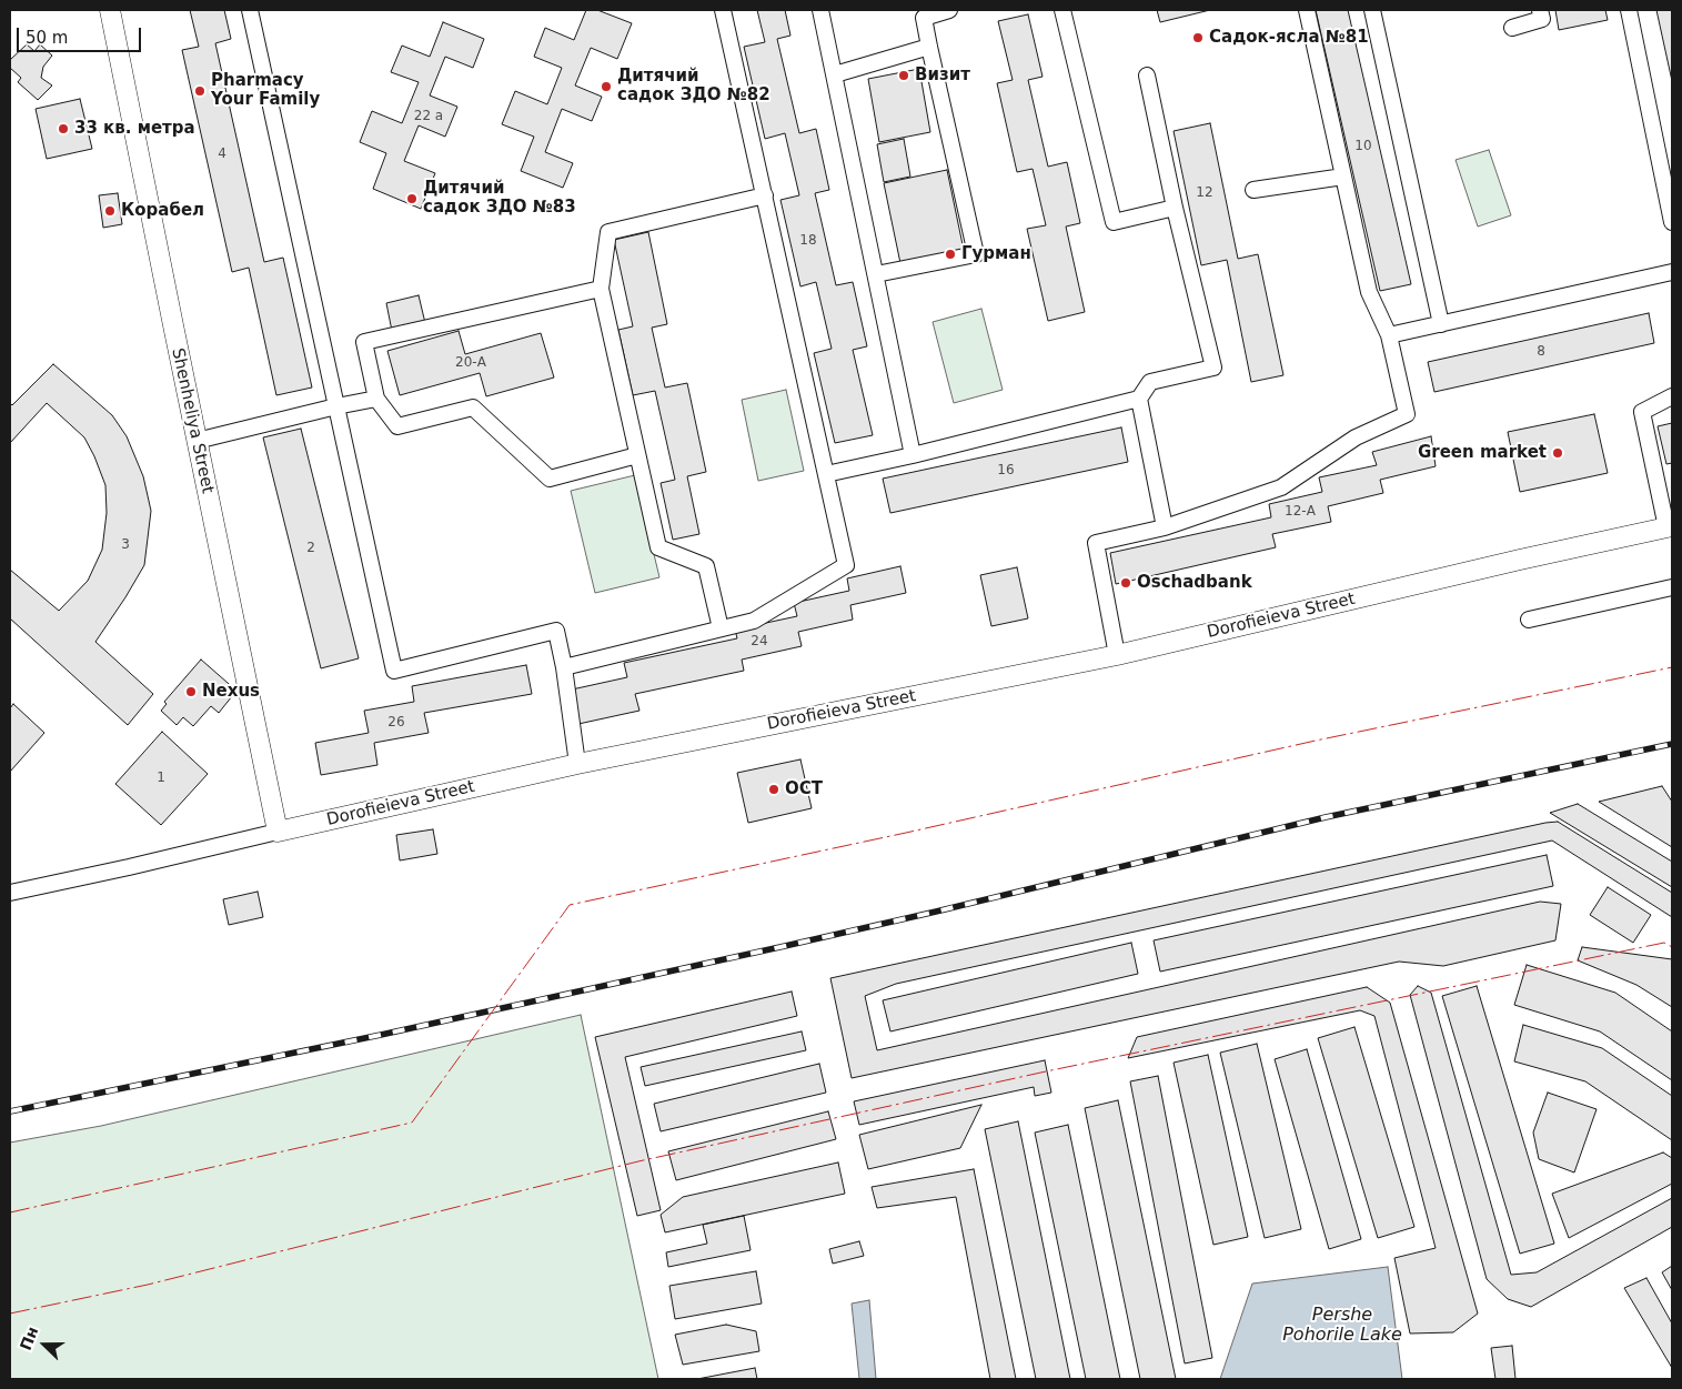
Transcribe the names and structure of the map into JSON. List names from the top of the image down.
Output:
{
  "streets": {
    "street": ["Shenheliya Street", "Dorofieieva Street"]
  },
  "crossings": [
    ["Shenheliya Street", "Dorofieieva Street"]
  ],
  "water": ["Pershe Pohorile Lake"],
  "places": [
    "Садок-ясла №81",
    "Визит",
    "Дитячий садок ЗДО №82",
    "Pharmacy Your Family",
    "33 кв. метра",
    "Дитячий садок ЗДО №83",
    "Корабел",
    "Гурман",
    "Green market",
    "Oschadbank",
    "Nexus",
    "ОСТ"
  ],
  "house_numbers": [
    "22 а",
    "10",
    "4",
    "12",
    "18",
    "8",
    "20-А",
    "16",
    "12-А",
    "3",
    "2",
    "24",
    "26",
    "1"
  ],
  "scale_bar": "50 m",
  "north": "left"
}
